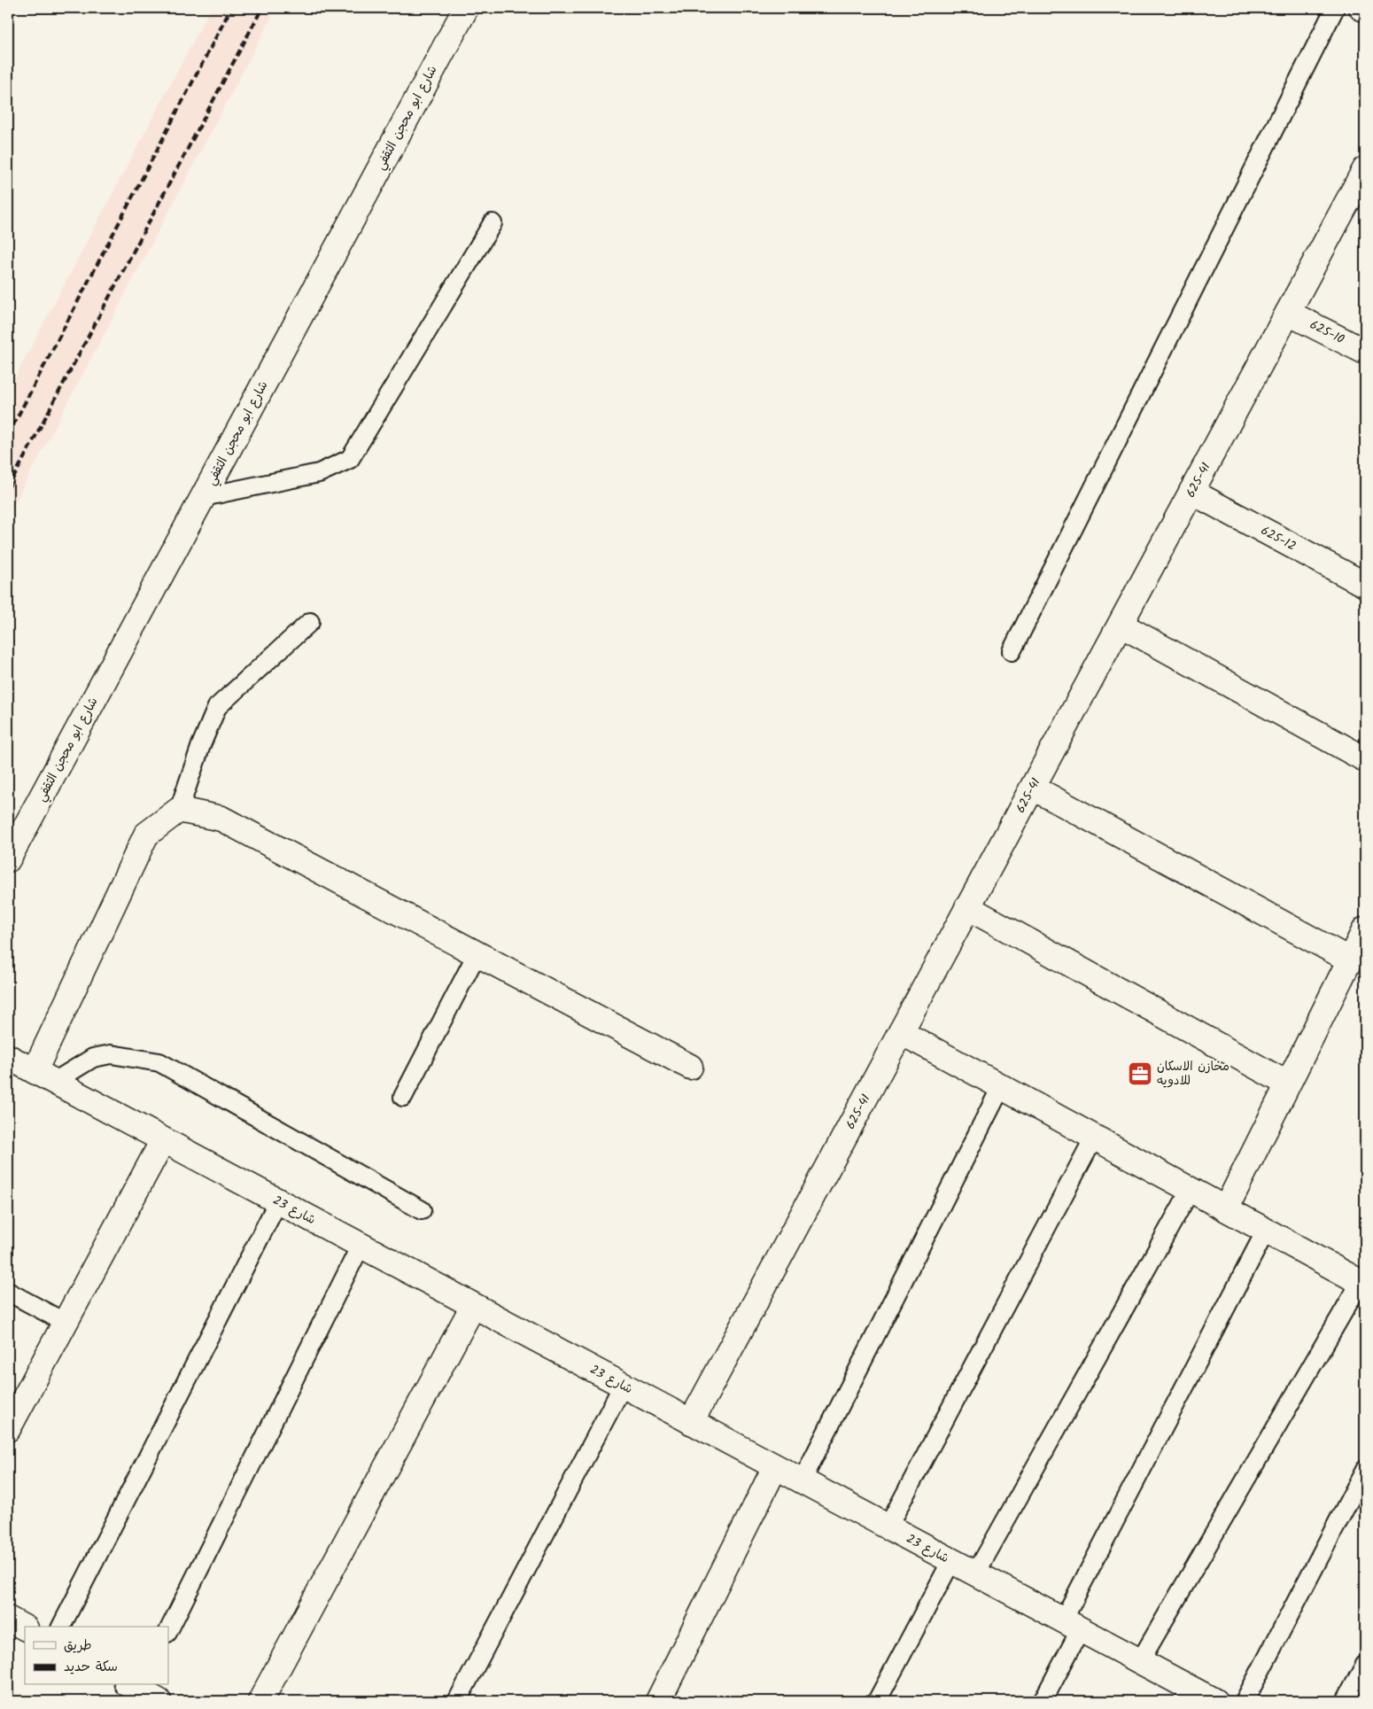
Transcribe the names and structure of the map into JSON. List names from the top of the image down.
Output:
{
  "streets": {
    "street": [
      "شارع ابو محجن الثقفي",
      "625-10",
      "625-41",
      "625-12",
      "شارع 23"
    ]
  },
  "crossings": [
    ["625-10", "625-41"],
    ["625-41", "625-12"],
    ["625-41", "شارع 23"]
  ],
  "places": {
    "office": ["مخازن الاسكان للادويه"]
  },
  "legend": ["طريق", "سكة حديد"]
}
